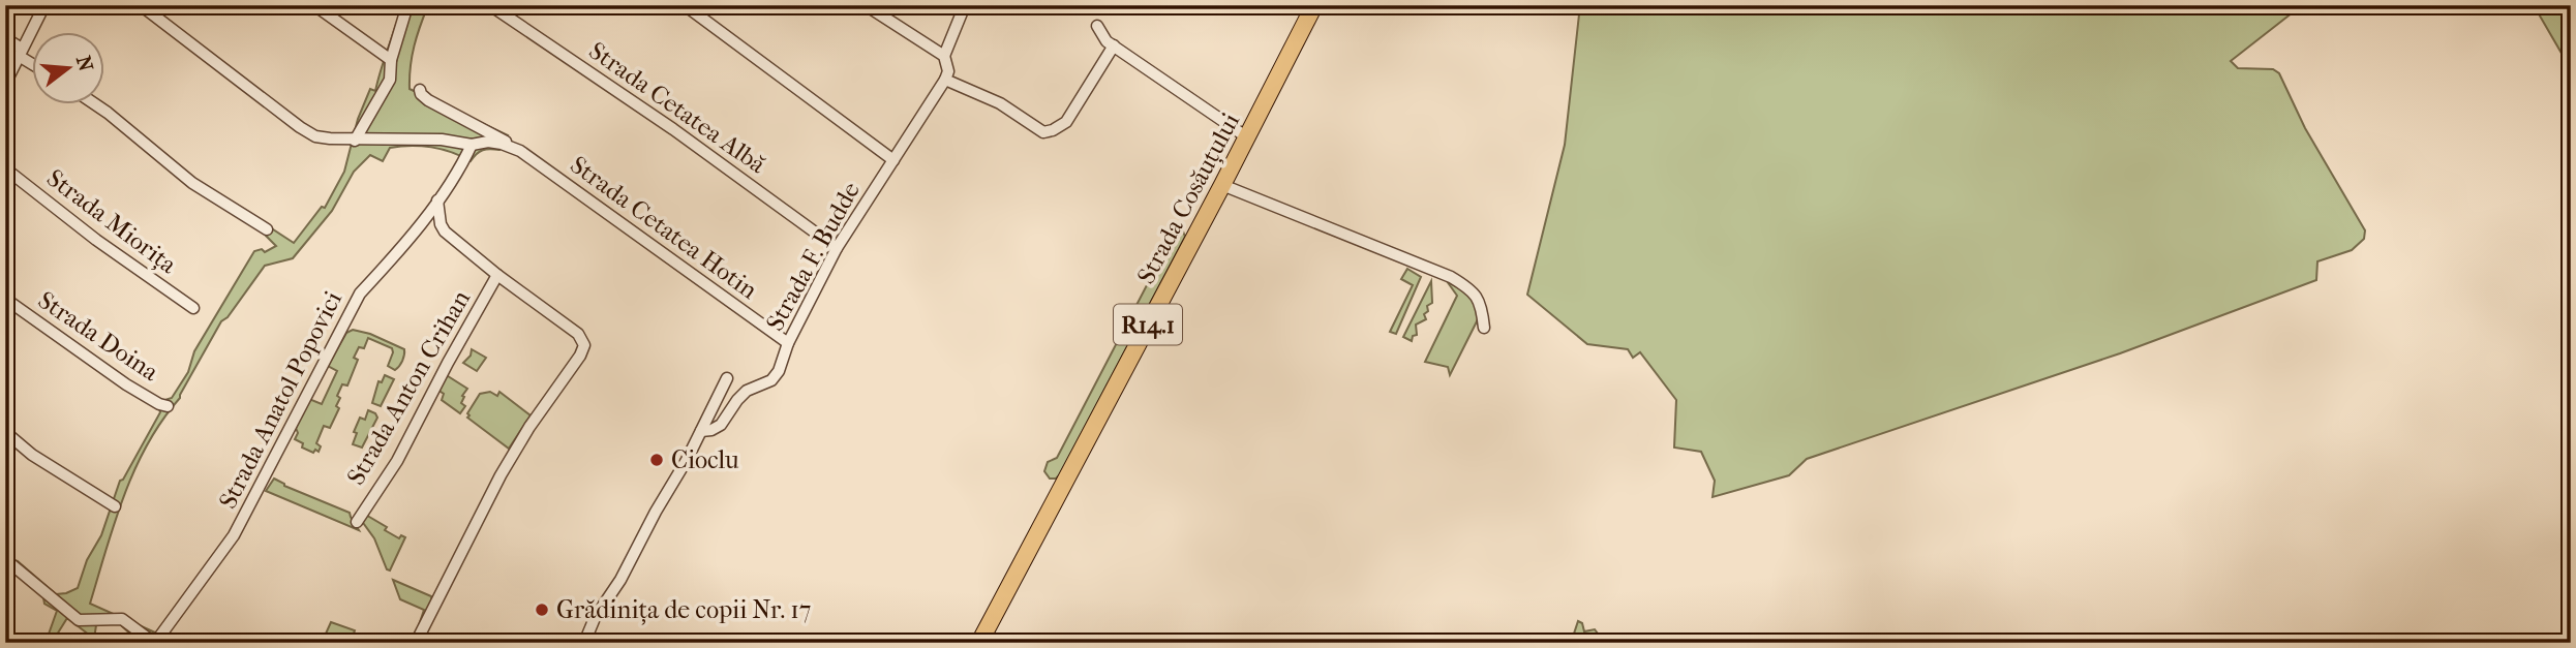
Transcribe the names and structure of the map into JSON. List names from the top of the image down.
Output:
{
  "streets": {
    "main road": ["Strada Cosăuțului", "R14.1"],
    "street": [
      "Strada Cetatea Albă",
      "Strada Miorița",
      "Strada Cetatea Hotin",
      "Strada F. Budde",
      "Strada Doina",
      "Strada Anton Crihan",
      "Strada Anatol Popovici"
    ]
  },
  "crossings": [
    ["Strada Cetatea Albă", "Strada F. Budde"],
    ["Strada Cetatea Hotin", "Strada F. Budde"],
    ["Strada Cetatea Hotin", "Strada Anatol Popovici"]
  ],
  "places": ["Cioclu", "Grădinița de copii Nr. 17"],
  "north": "right"
}
